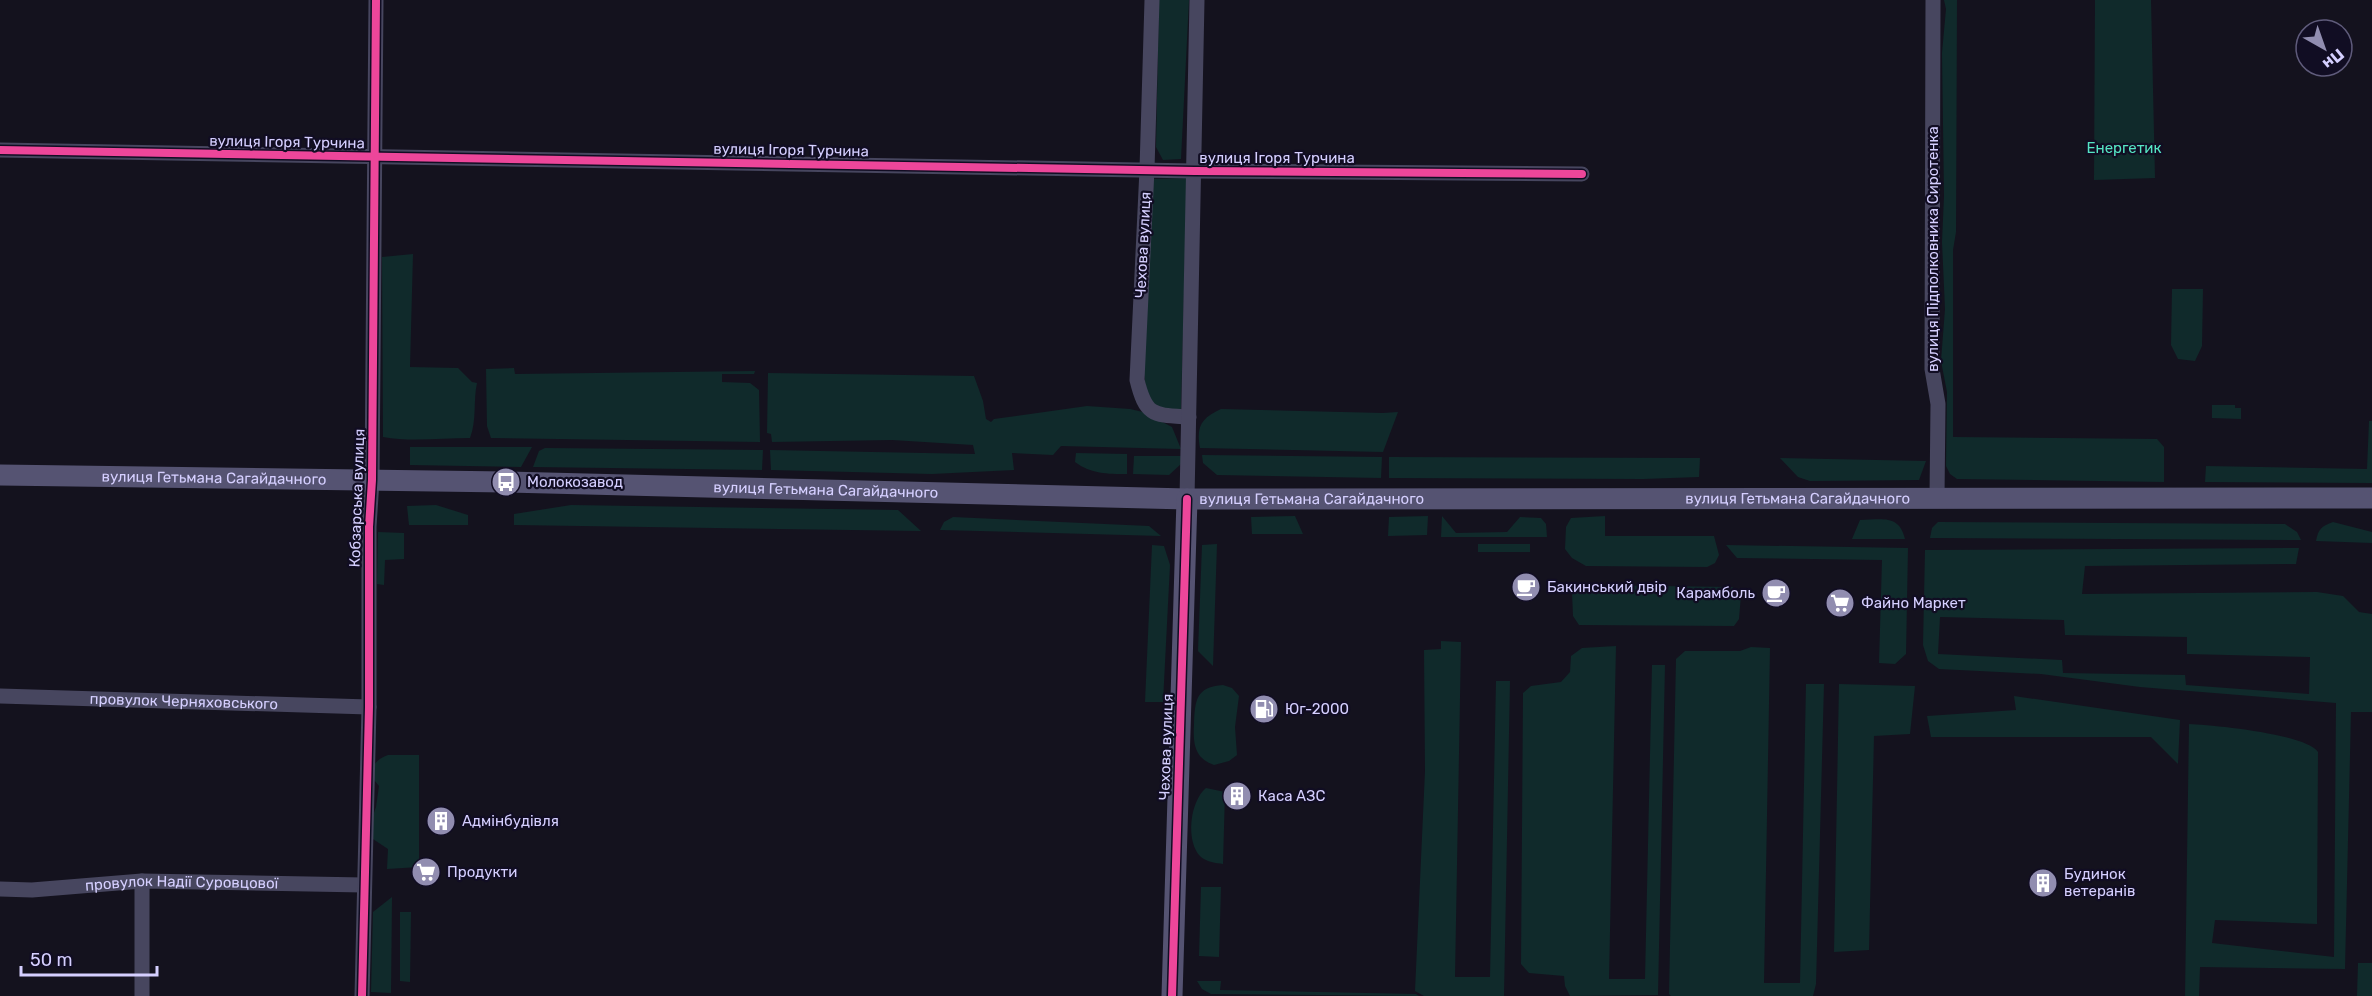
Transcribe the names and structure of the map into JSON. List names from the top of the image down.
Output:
{
  "streets": {
    "main road": ["Чехова вулиця", "вулиця Гетьмана Сагайдачного"],
    "street": [
      "вулиця Ігоря Турчина",
      "вулиця Підполковника Сиротенка",
      "Кобзарська вулиця",
      "провулок Черняховського",
      "провулок Надії Суровцової"
    ]
  },
  "crossings": [
    ["вулиця Ігоря Турчина", "Чехова вулиця"],
    ["вулиця Ігоря Турчина", "Кобзарська вулиця"],
    ["Чехова вулиця", "вулиця Гетьмана Сагайдачного"],
    ["вулиця Підполковника Сиротенка", "вулиця Гетьмана Сагайдачного"],
    ["вулиця Гетьмана Сагайдачного", "Кобзарська вулиця"],
    ["Кобзарська вулиця", "провулок Черняховського"],
    ["Кобзарська вулиця", "провулок Надії Суровцової"]
  ],
  "parks": ["Енергетик"],
  "places": {
    "bus stop": ["Молокозавод"],
    "cafe": ["Бакинський двір", "Карамболь"],
    "supermarket": ["Файно Маркет", "Продукти"],
    "fuel station": ["Юг-2000"],
    "building": ["Каса АЗС", "Адмінбудівля", "Будинок ветеранів"]
  },
  "scale_bar": "50 m",
  "north": "bottom right"
}
